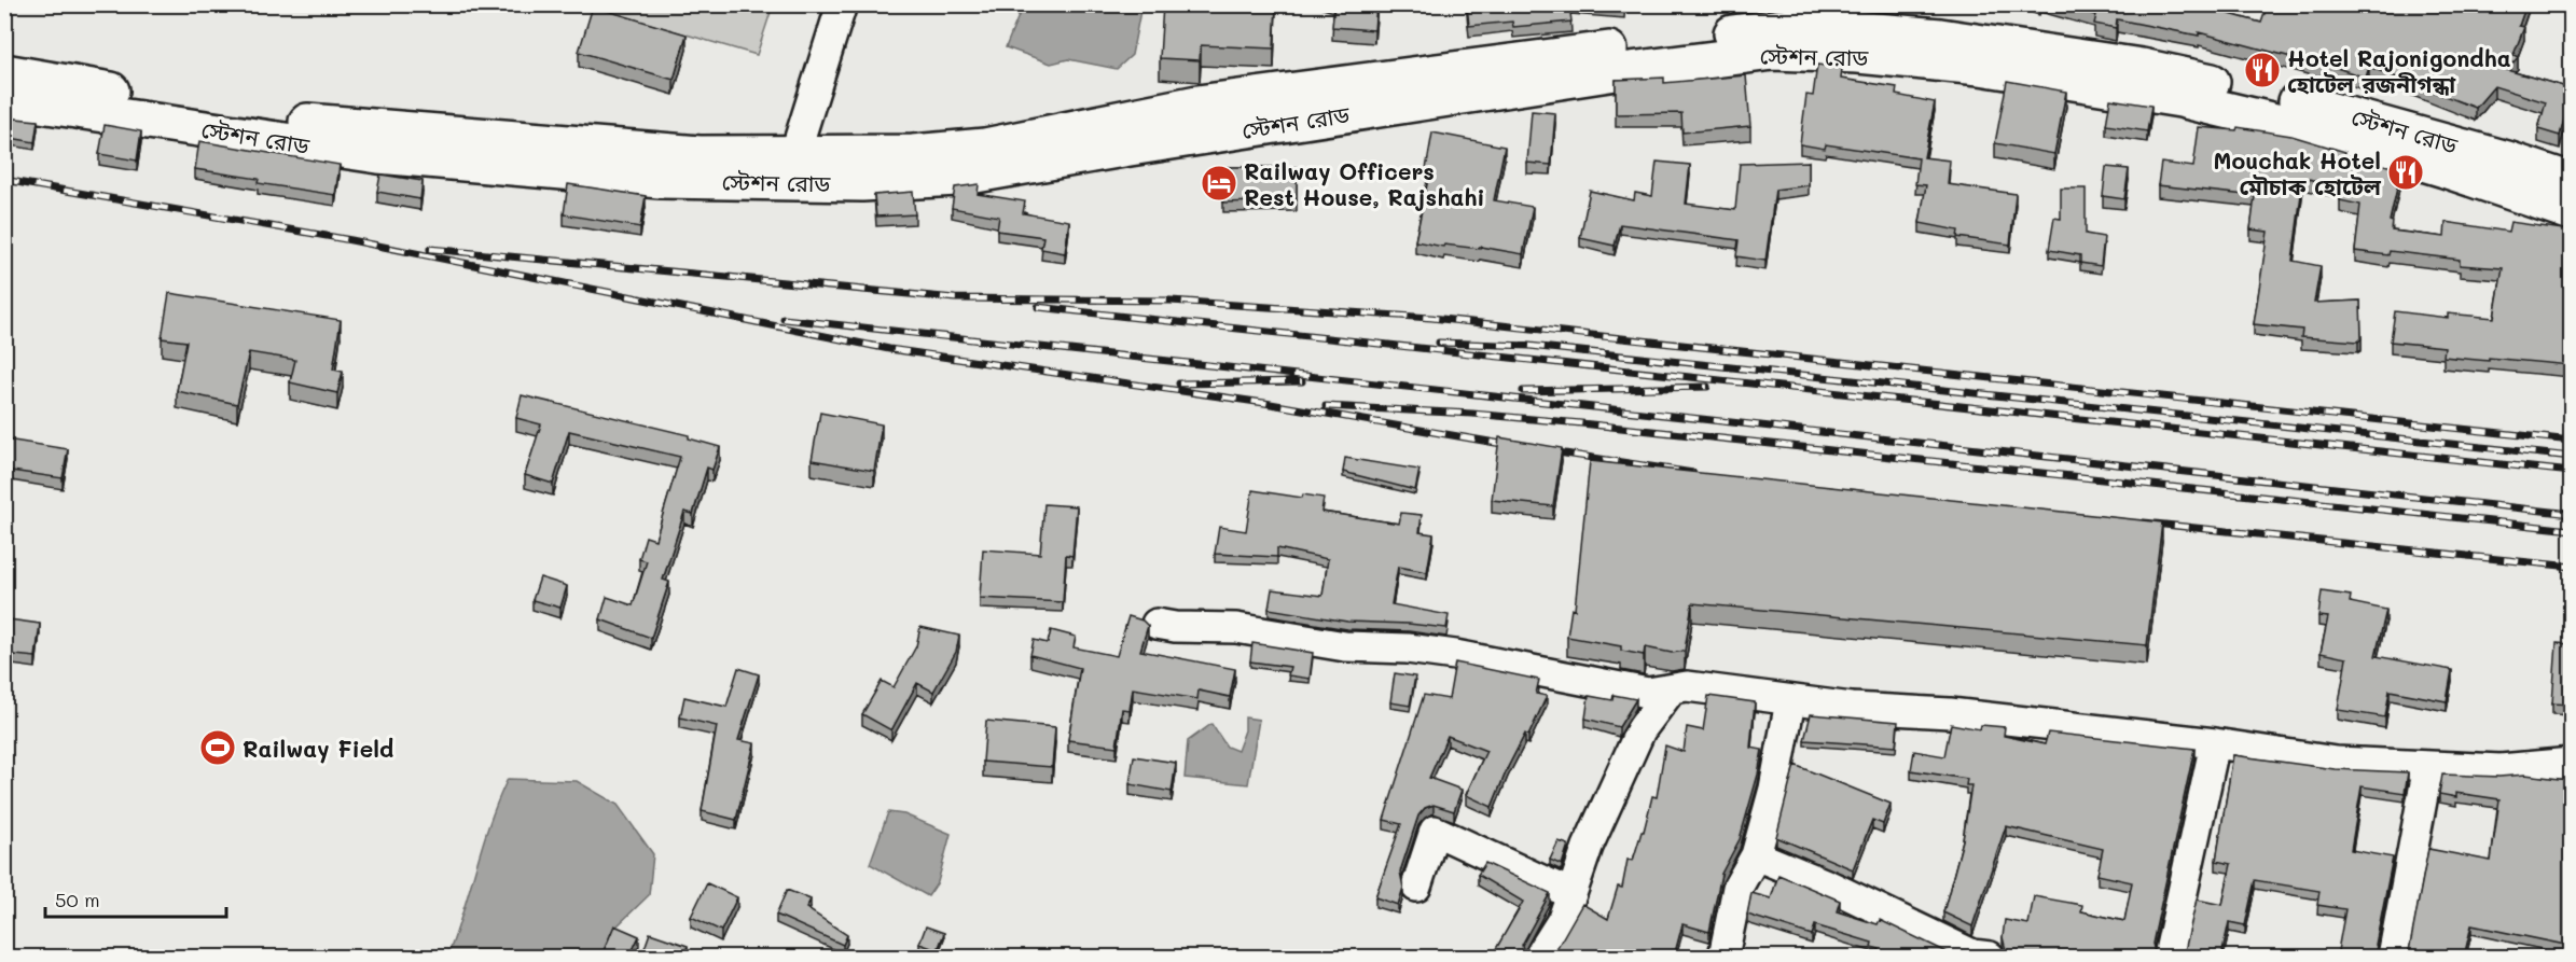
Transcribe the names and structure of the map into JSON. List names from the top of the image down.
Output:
{
  "streets": {
    "main road": ["স্টেশন রোড"]
  },
  "places": {
    "restaurant": ["Hotel Rajonigondha হোটেল রজনীগন্ধা", "Mouchak Hotel মৌচাক হোটেল"],
    "hotel": ["Railway Officers Rest House, Rajshahi"],
    "sports": ["Railway Field"]
  },
  "scale_bar": "50 m"
}
